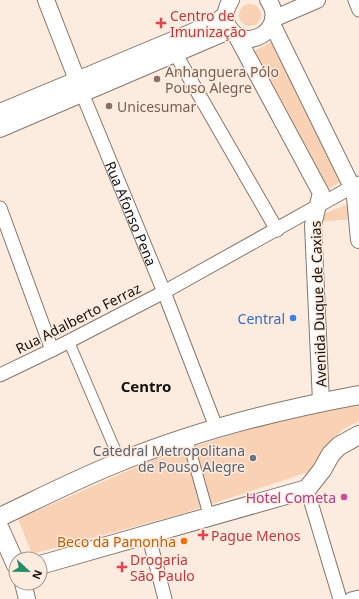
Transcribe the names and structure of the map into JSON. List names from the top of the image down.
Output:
{
  "streets": {
    "street": ["Rua Afonso Pena", "Avenida Duque de Caxias", "Rua Adalberto Ferraz"]
  },
  "crossings": [
    ["Rua Afonso Pena", "Rua Adalberto Ferraz"],
    ["Avenida Duque de Caxias", "Rua Adalberto Ferraz"]
  ],
  "districts": ["Centro"],
  "places": {
    "health": ["Centro de Imunização", "Pague Menos", "Drogaria São Paulo"],
    "other": [
      "Anhanguera Pólo Pouso Alegre",
      "Unicesumar",
      "Central",
      "Catedral Metropolitana de Pouso Alegre",
      "Hotel Cometa",
      "Beco da Pamonha"
    ]
  },
  "north": "right"
}
